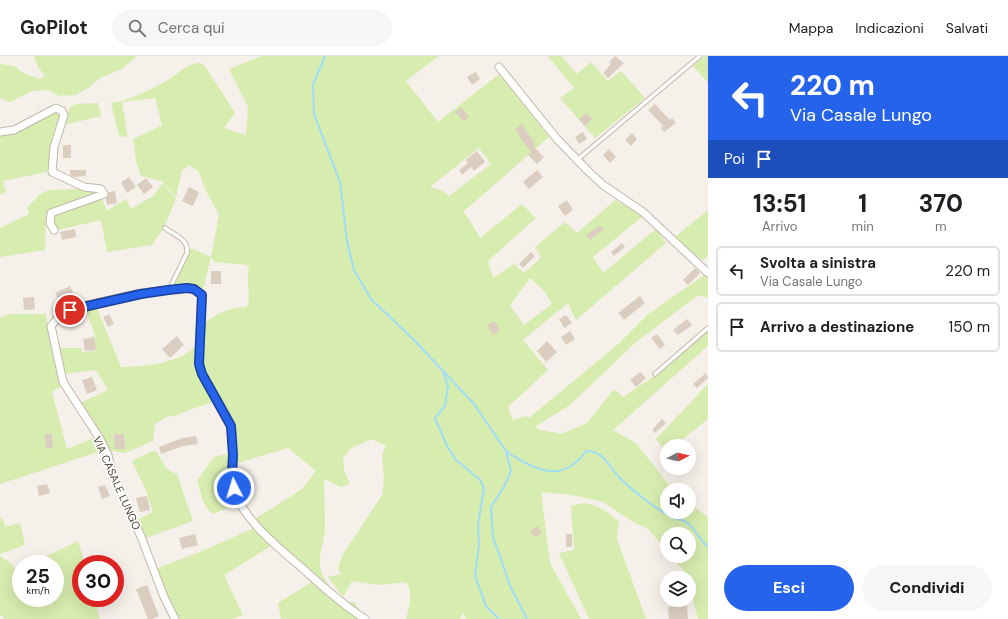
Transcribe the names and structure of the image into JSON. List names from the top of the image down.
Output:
{
  "streets": {
    "street": ["VIA CASALE LUNGO"]
  },
  "north": "right",
  "page": {
    "header": "GoPilot",
    "search": "Cerca qui",
    "nav": ["Mappa", "Indicazioni", "Salvati"],
    "turn": ["220 m", "Via Casale Lungo"],
    "then": "Poi",
    "eta": [
      "13:51",
      "Arrivo",
      "1",
      "min",
      "370",
      "m"
    ],
    "list": [
      {
        "name": "Svolta a sinistra",
        "note": "Via Casale Lungo",
        "value": "220 m"
      },
      {
        "name": "Arrivo a destinazione",
        "value": "150 m"
      }
    ],
    "speed": "25 km/h",
    "limit": "30",
    "buttons": ["Esci", "Condividi"]
  }
}
